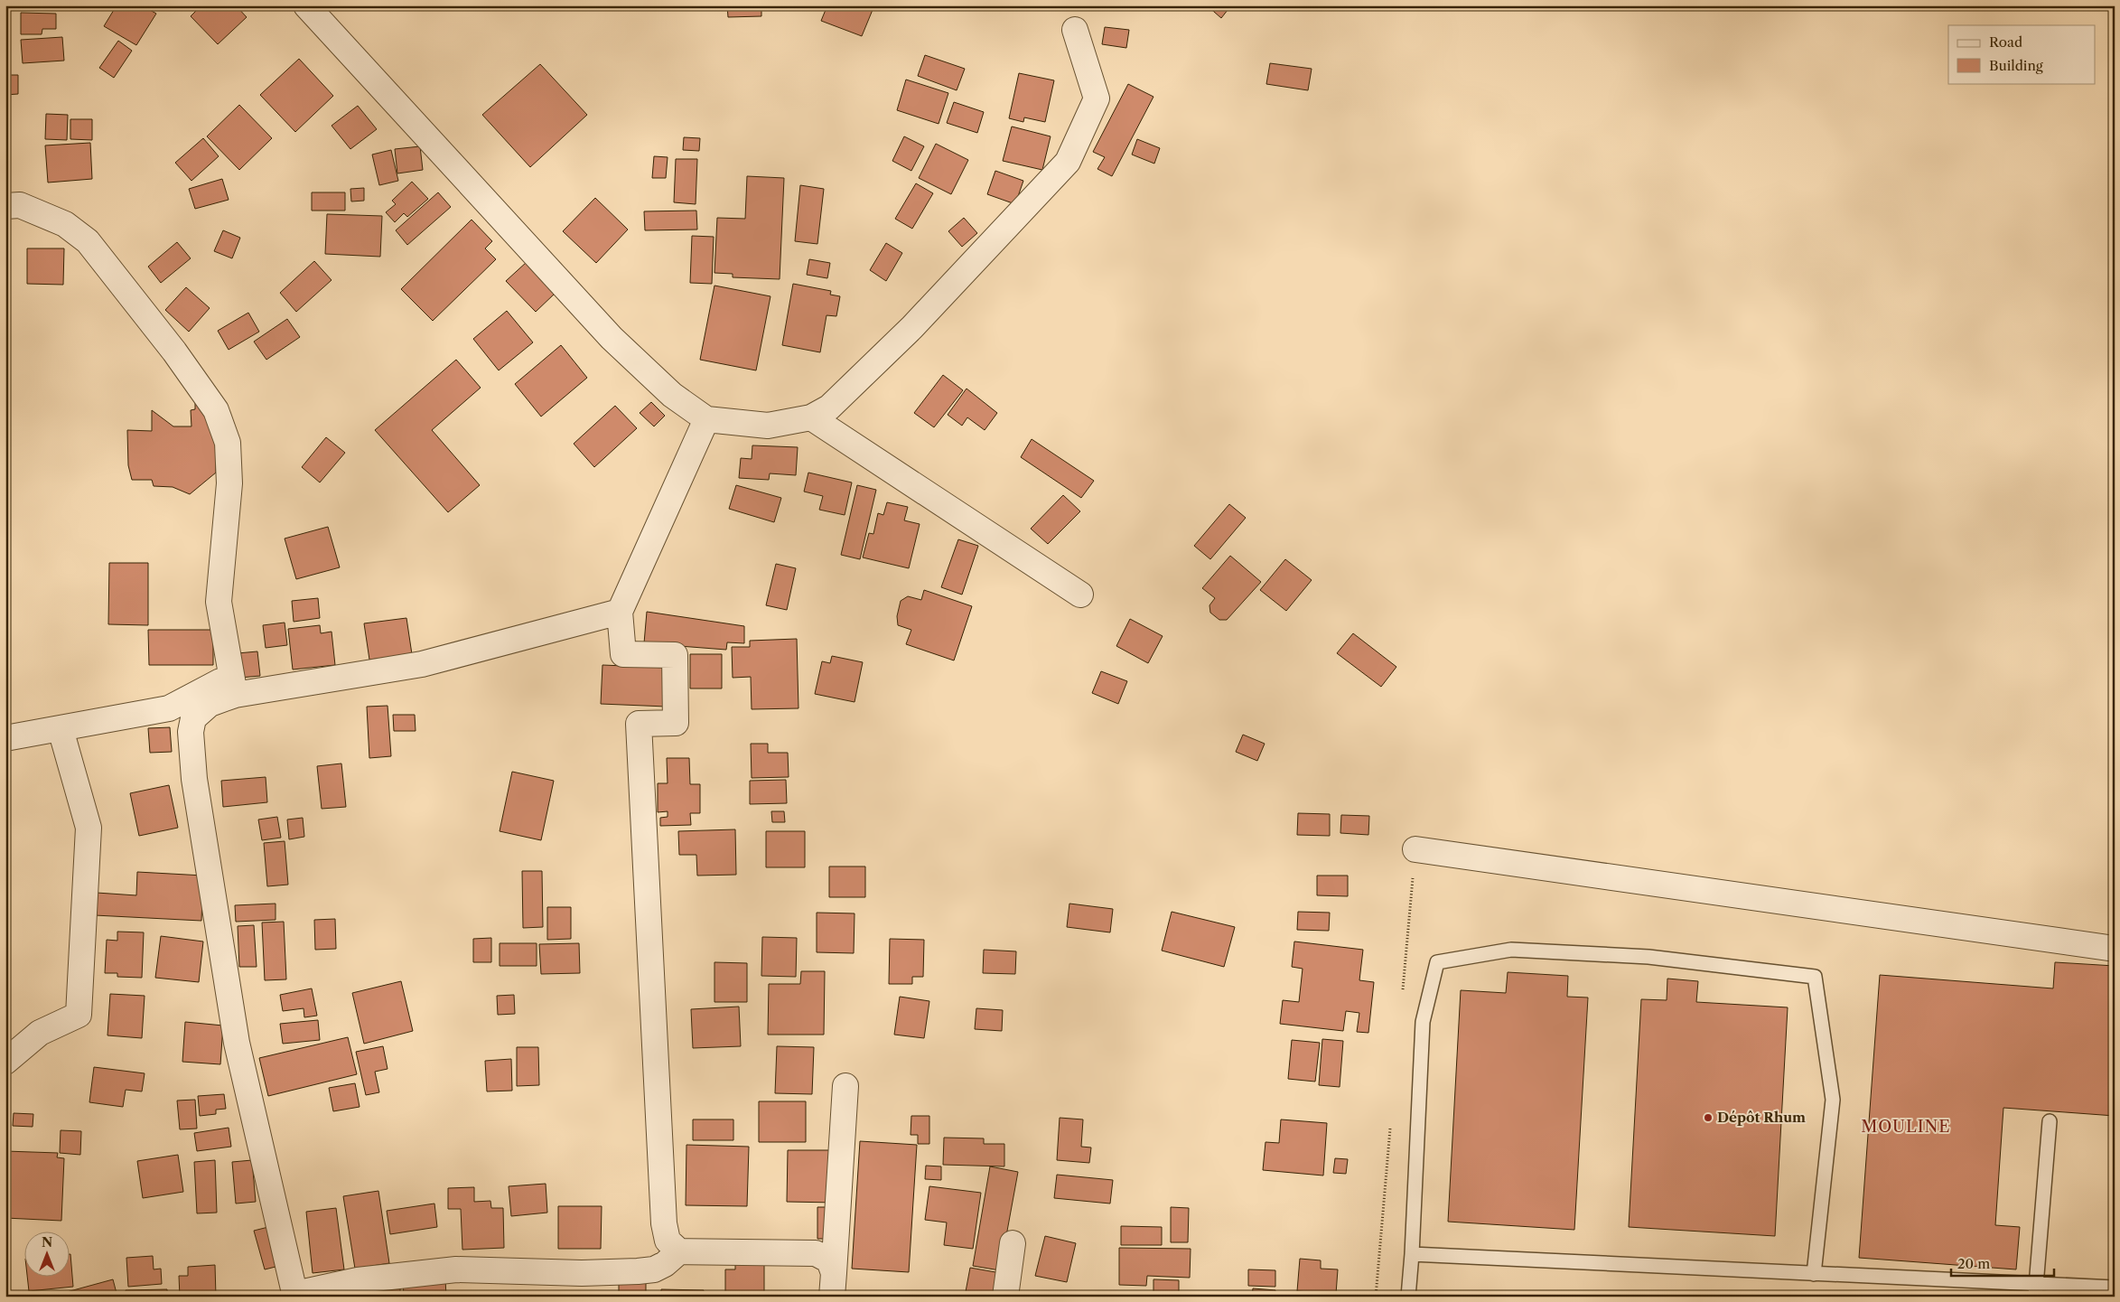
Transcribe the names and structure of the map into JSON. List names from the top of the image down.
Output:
{
  "districts": ["MOULINE"],
  "places": ["Dépôt Rhum"],
  "legend": ["Road", "Building"],
  "scale_bar": "20 m",
  "north": "top"
}
